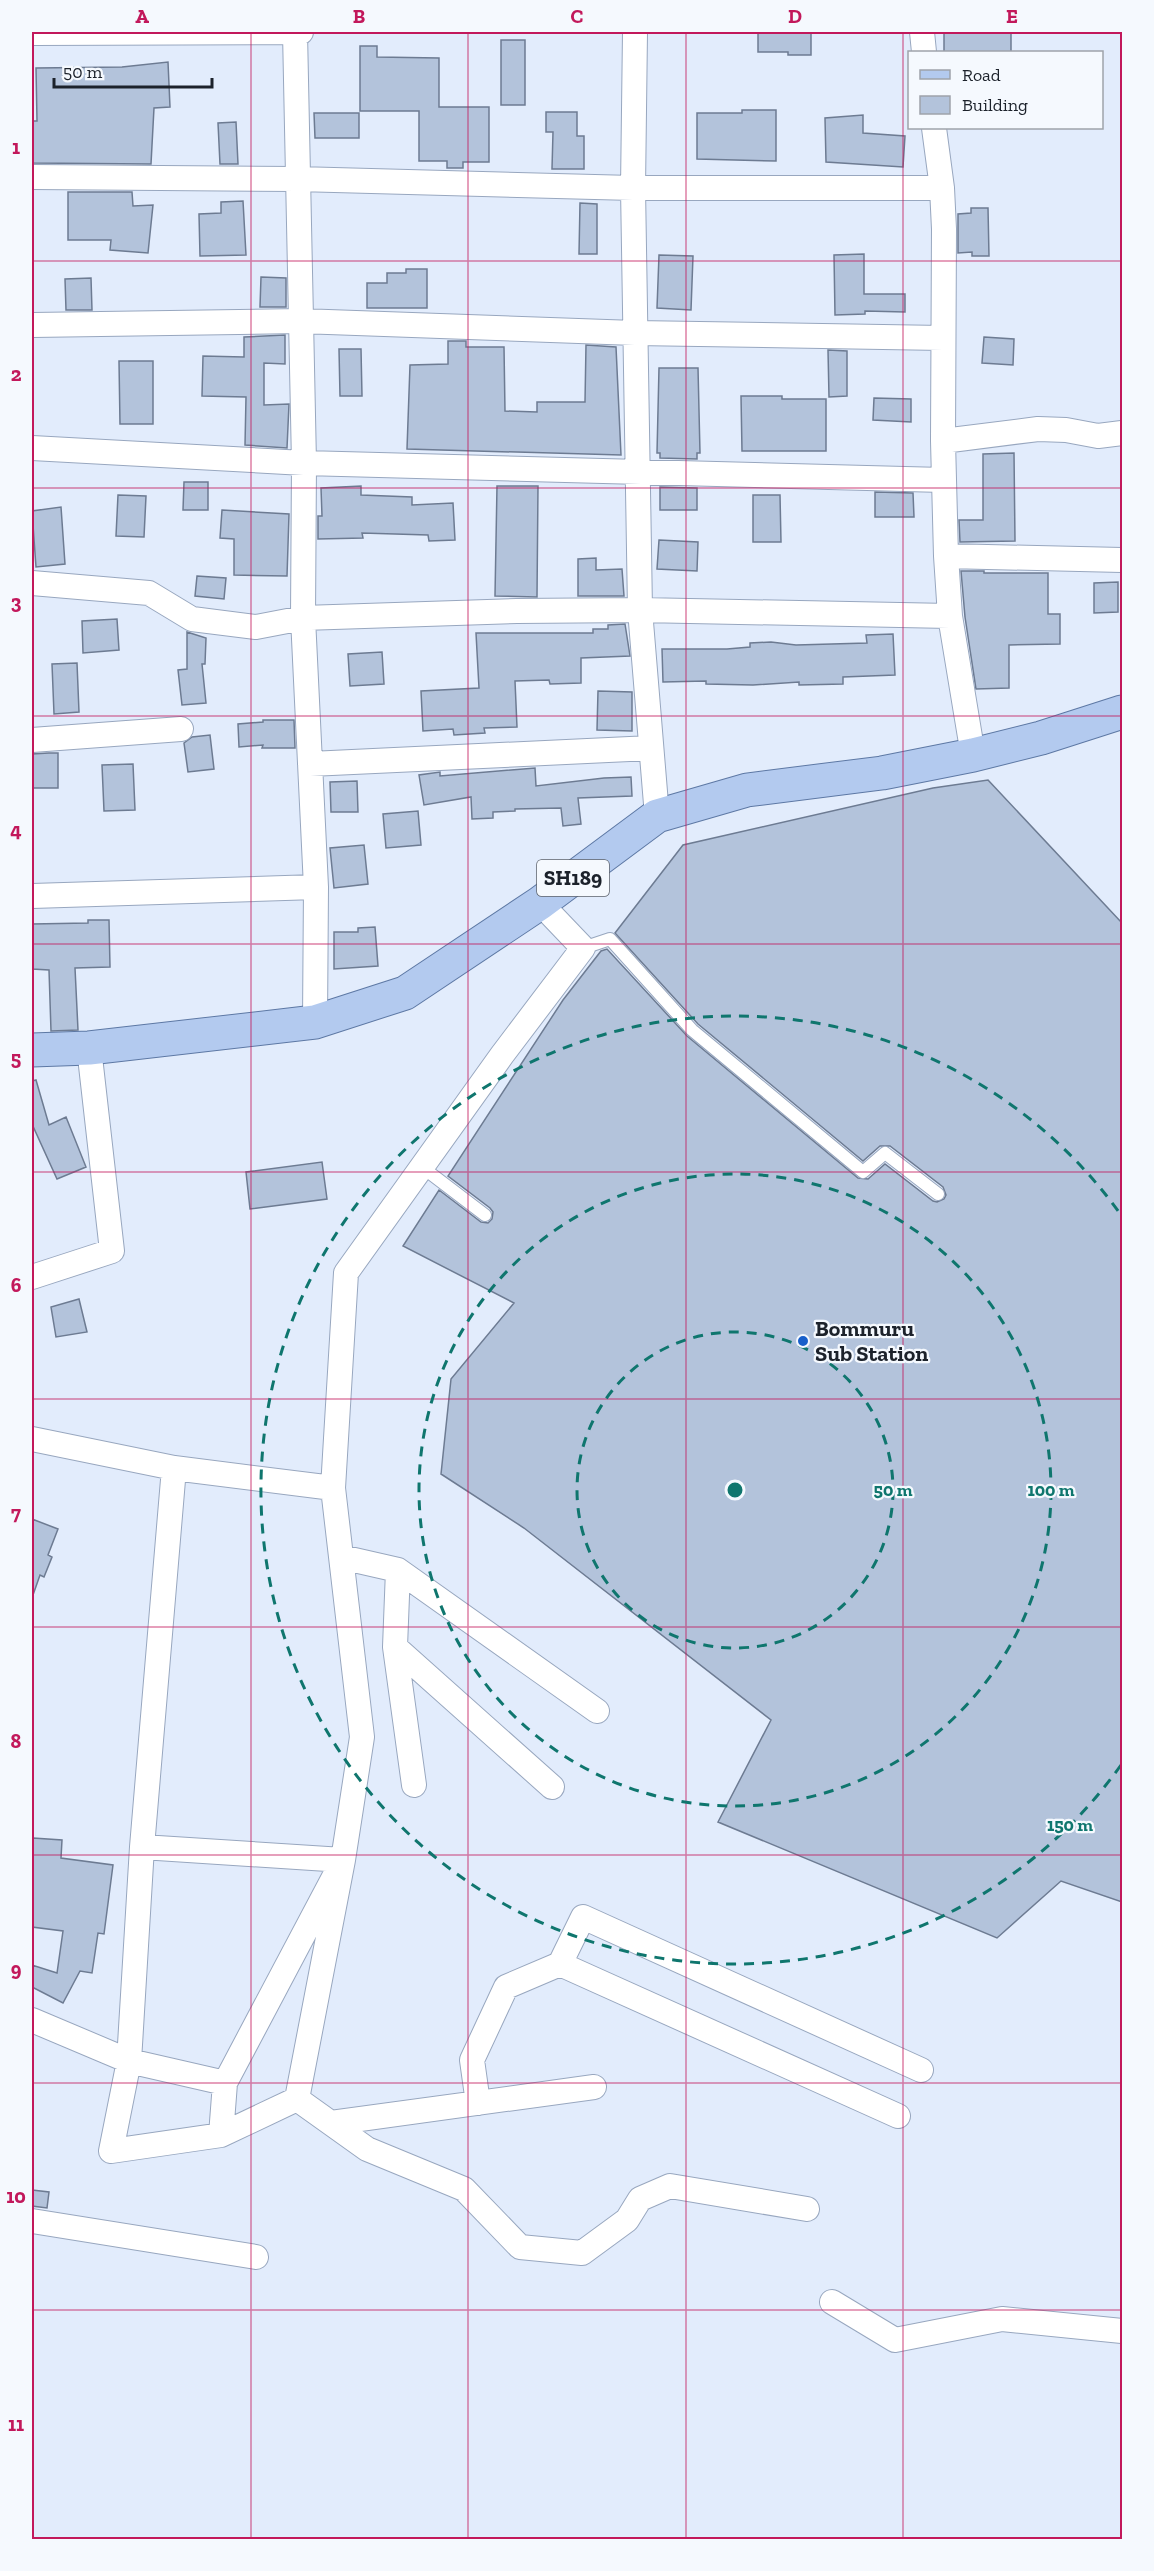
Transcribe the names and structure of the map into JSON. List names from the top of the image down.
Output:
{
  "streets": {
    "main road": ["SH189"]
  },
  "places": ["Bommuru Sub Station"],
  "legend": ["Road", "Building"],
  "scale_bar": "50 m",
  "grid": {
    "columns": [
      "A",
      "B",
      "C",
      "D",
      "E"
    ],
    "rows": [
      "1",
      "2",
      "3",
      "4",
      "5",
      "6",
      "7",
      "8",
      "9",
      "10",
      "11"
    ]
  },
  "rings": ["50 m", "100 m", "150 m"]
}
